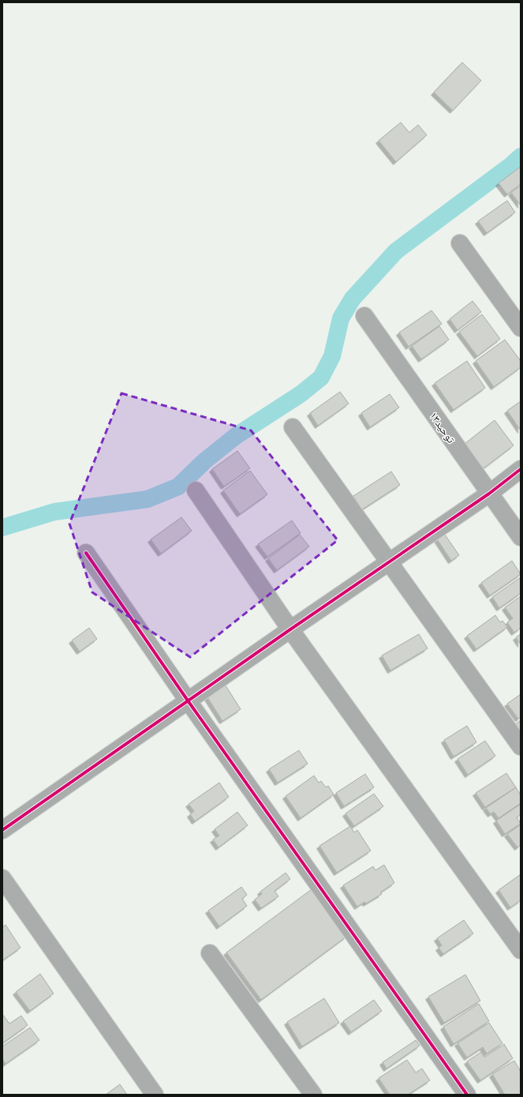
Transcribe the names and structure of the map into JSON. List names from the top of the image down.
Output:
{
  "streets": {
    "street": ["توحید۱۳"]
  }
}
